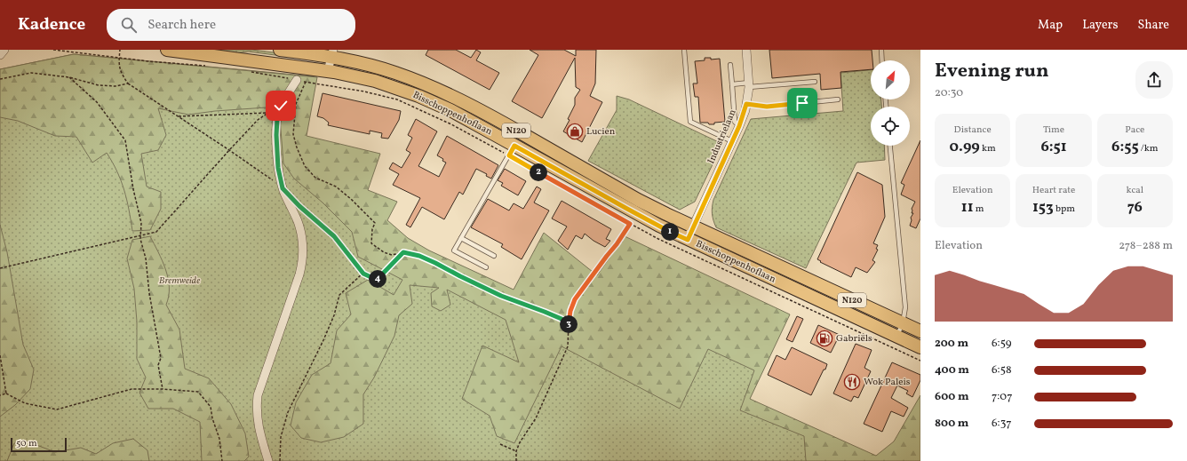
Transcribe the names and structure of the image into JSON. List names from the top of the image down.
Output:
{
  "streets": {
    "main road": ["Bisschoppenhoflaan", "N120"],
    "street": ["Industrielaan"]
  },
  "crossings": [
    ["Bisschoppenhoflaan", "N120"],
    ["Bisschoppenhoflaan", "Industrielaan"]
  ],
  "parks": ["Bremweide"],
  "places": {
    "shop": ["Lucien"],
    "fuel station": ["Gabriëls"],
    "restaurant": ["Wok Paleis"]
  },
  "scale_bar": "50 m",
  "north": "top right",
  "page": {
    "header": "Kadence",
    "search": "Search here",
    "nav": ["Map", "Layers", "Share"],
    "heading": ["Evening run", "20:30"],
    "stats": [
      ["Distance", "0.99 km"],
      ["Time", "6:51"],
      ["Pace", "6:55 /km"],
      ["Elevation", "11 m"],
      ["Heart rate", "153 bpm"],
      ["kcal", "76"]
    ],
    "pins": [
      "2",
      "1",
      "4",
      "3"
    ],
    "chart": ["Elevation", "278–288 m"],
    "list": [
      {
        "name": "200 m",
        "note": "6:59"
      },
      {
        "name": "400 m",
        "note": "6:58"
      },
      {
        "name": "600 m",
        "note": "7:07"
      },
      {
        "name": "800 m",
        "note": "6:37"
      }
    ],
    "scale": "50 m"
  }
}
